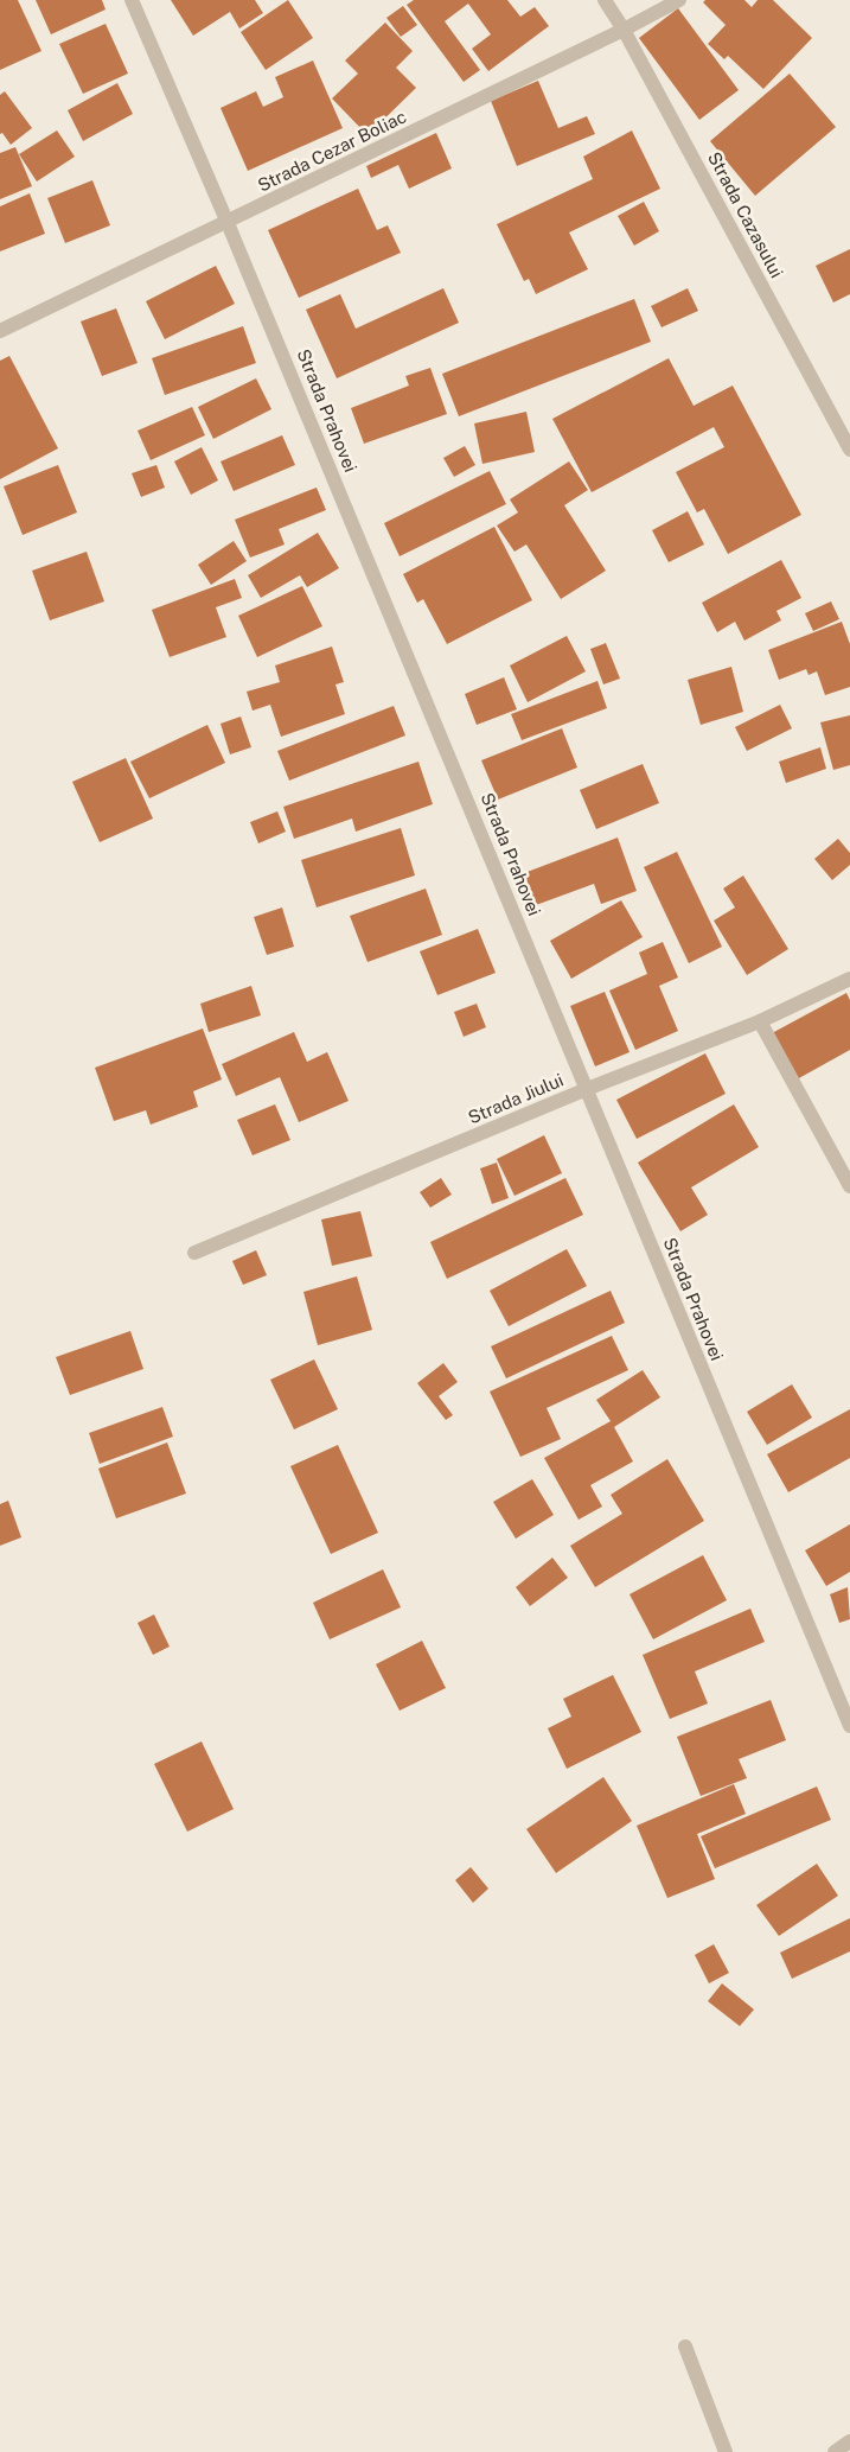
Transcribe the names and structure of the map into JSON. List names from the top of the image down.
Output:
{
  "streets": {
    "street": [
      "Strada Cezar Boliac",
      "Strada Cazasului",
      "Strada Prahovei",
      "Strada Jiului"
    ]
  },
  "crossings": [
    ["Strada Cezar Boliac", "Strada Cazasului"],
    ["Strada Cezar Boliac", "Strada Prahovei"],
    ["Strada Prahovei", "Strada Jiului"]
  ]
}
